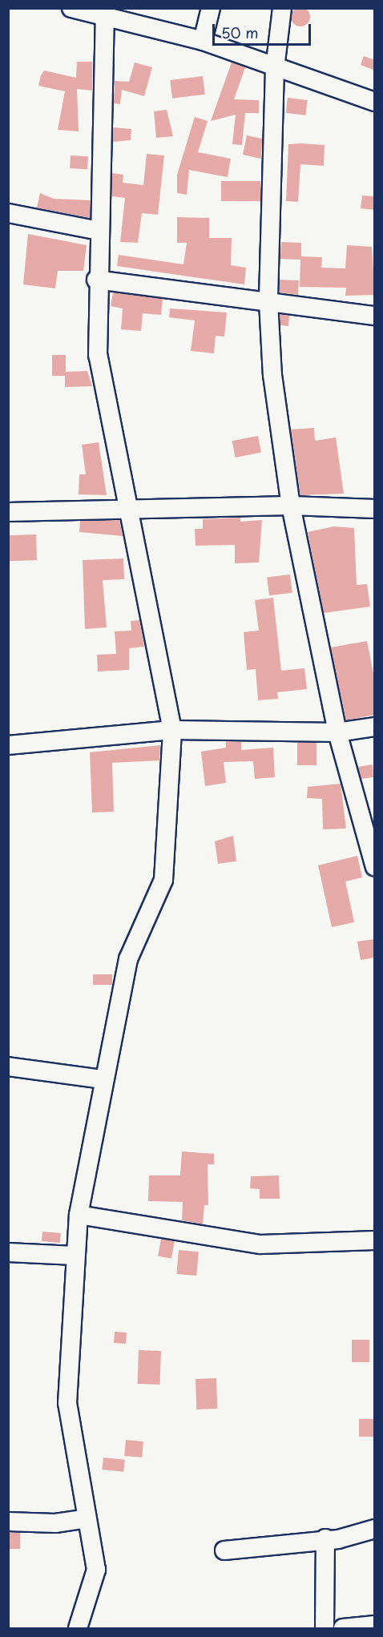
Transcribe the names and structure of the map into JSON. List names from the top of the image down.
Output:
{
  "scale_bar": "50 m"
}
